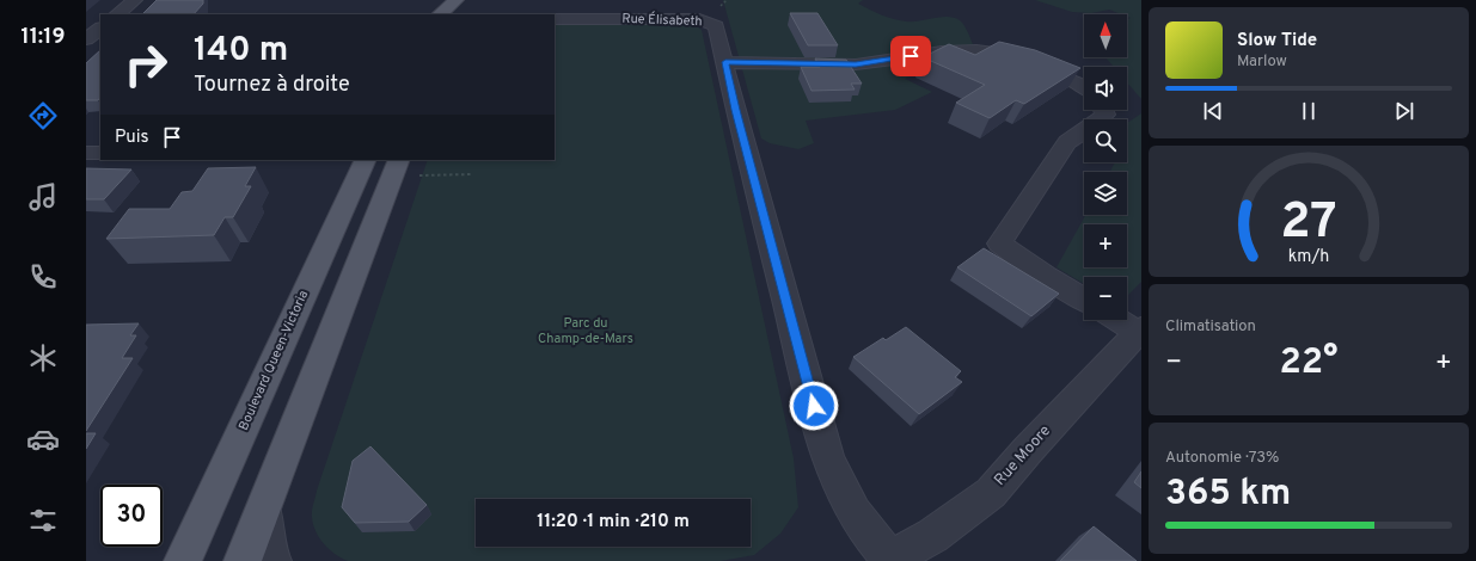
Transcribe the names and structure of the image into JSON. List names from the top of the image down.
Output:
{
  "streets": {
    "main road": ["Boulevard Queen-Victoria"],
    "street": ["Rue Élisabeth", "Rue Moore"]
  },
  "crossings": [
    ["Rue Élisabeth", "Rue Moore"]
  ],
  "parks": ["Parc du Champ-de-Mars"],
  "north": "top",
  "page": {
    "tabs": "11:19",
    "map_buttons": ["+", "−"],
    "turn": ["140 m", "Tournez à droite"],
    "song": ["Slow Tide", "Marlow"],
    "then": "Puis",
    "tile": [
      "Climatisation",
      ["Autonomie · 73%", "365 km"]
    ],
    "heat": ["−", "22°", "+"],
    "limit": "30",
    "trip": "11:20 · 1 min · 210 m",
    "gauge": ["27", "km/h"]
  }
}
